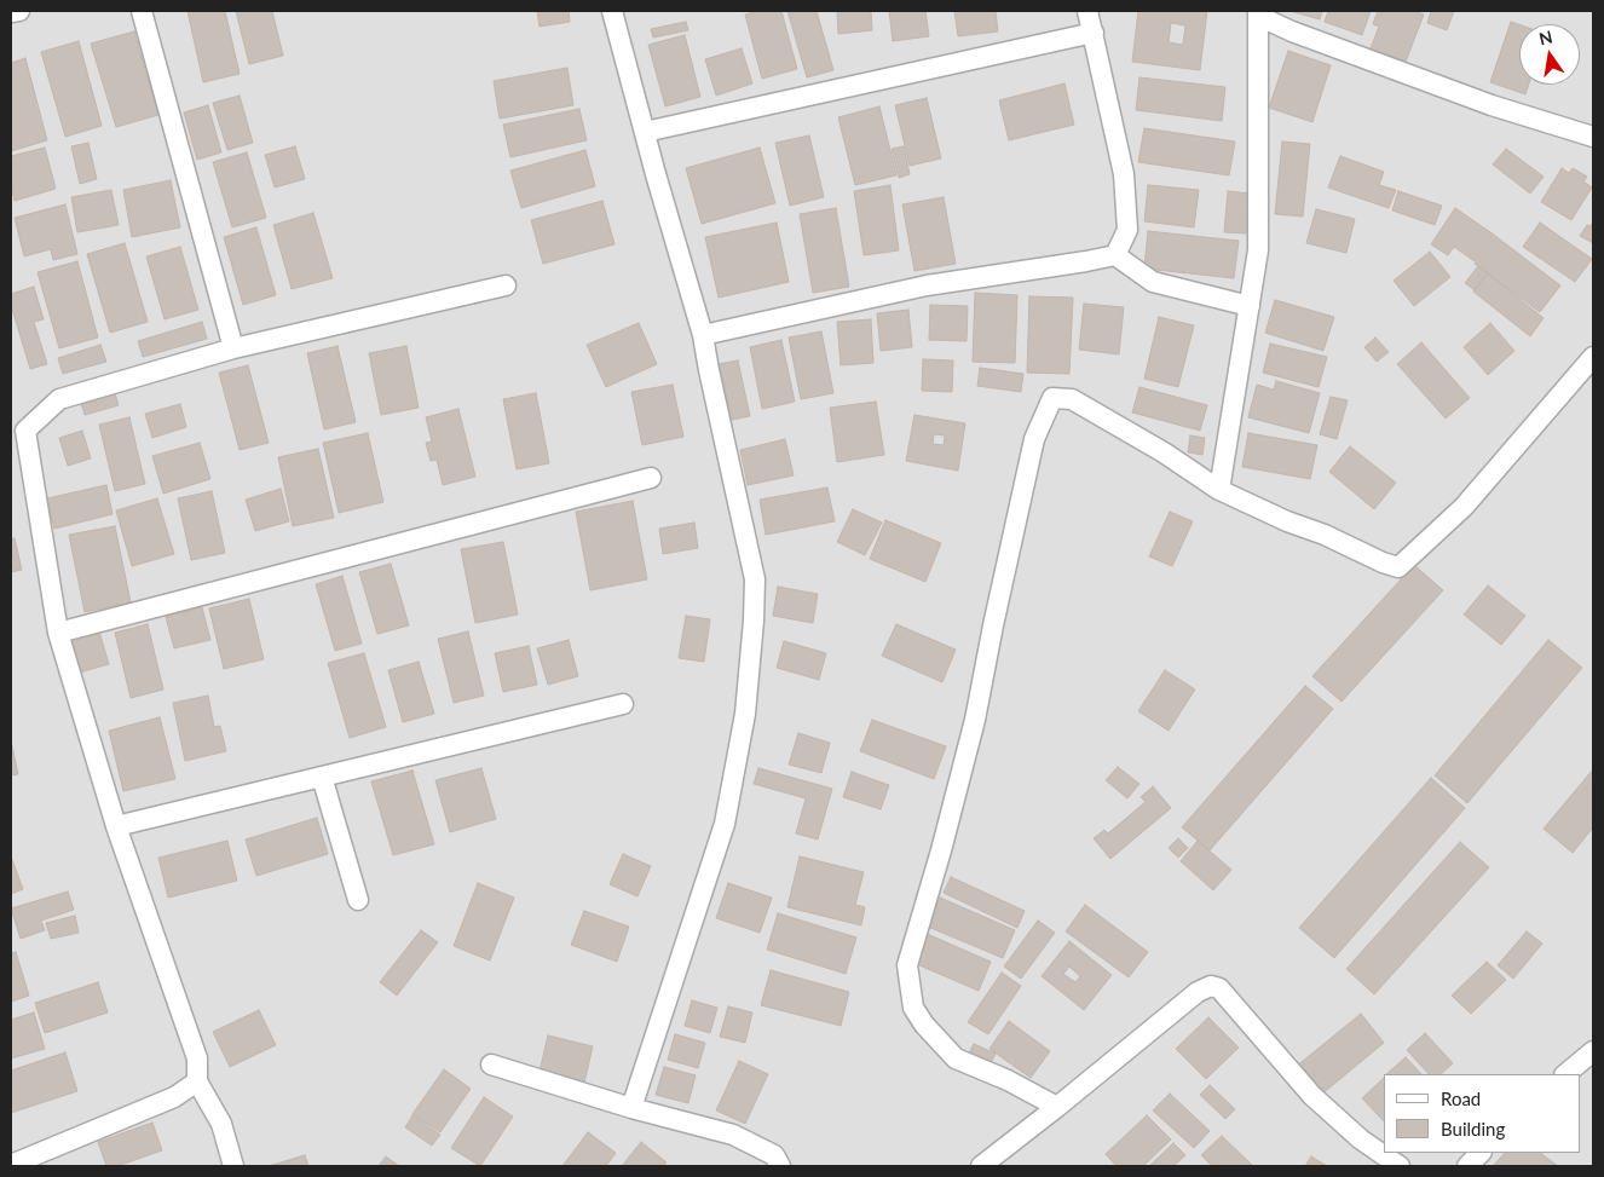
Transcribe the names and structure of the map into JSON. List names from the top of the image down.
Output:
{
  "legend": ["Road", "Building"],
  "north": "top"
}
